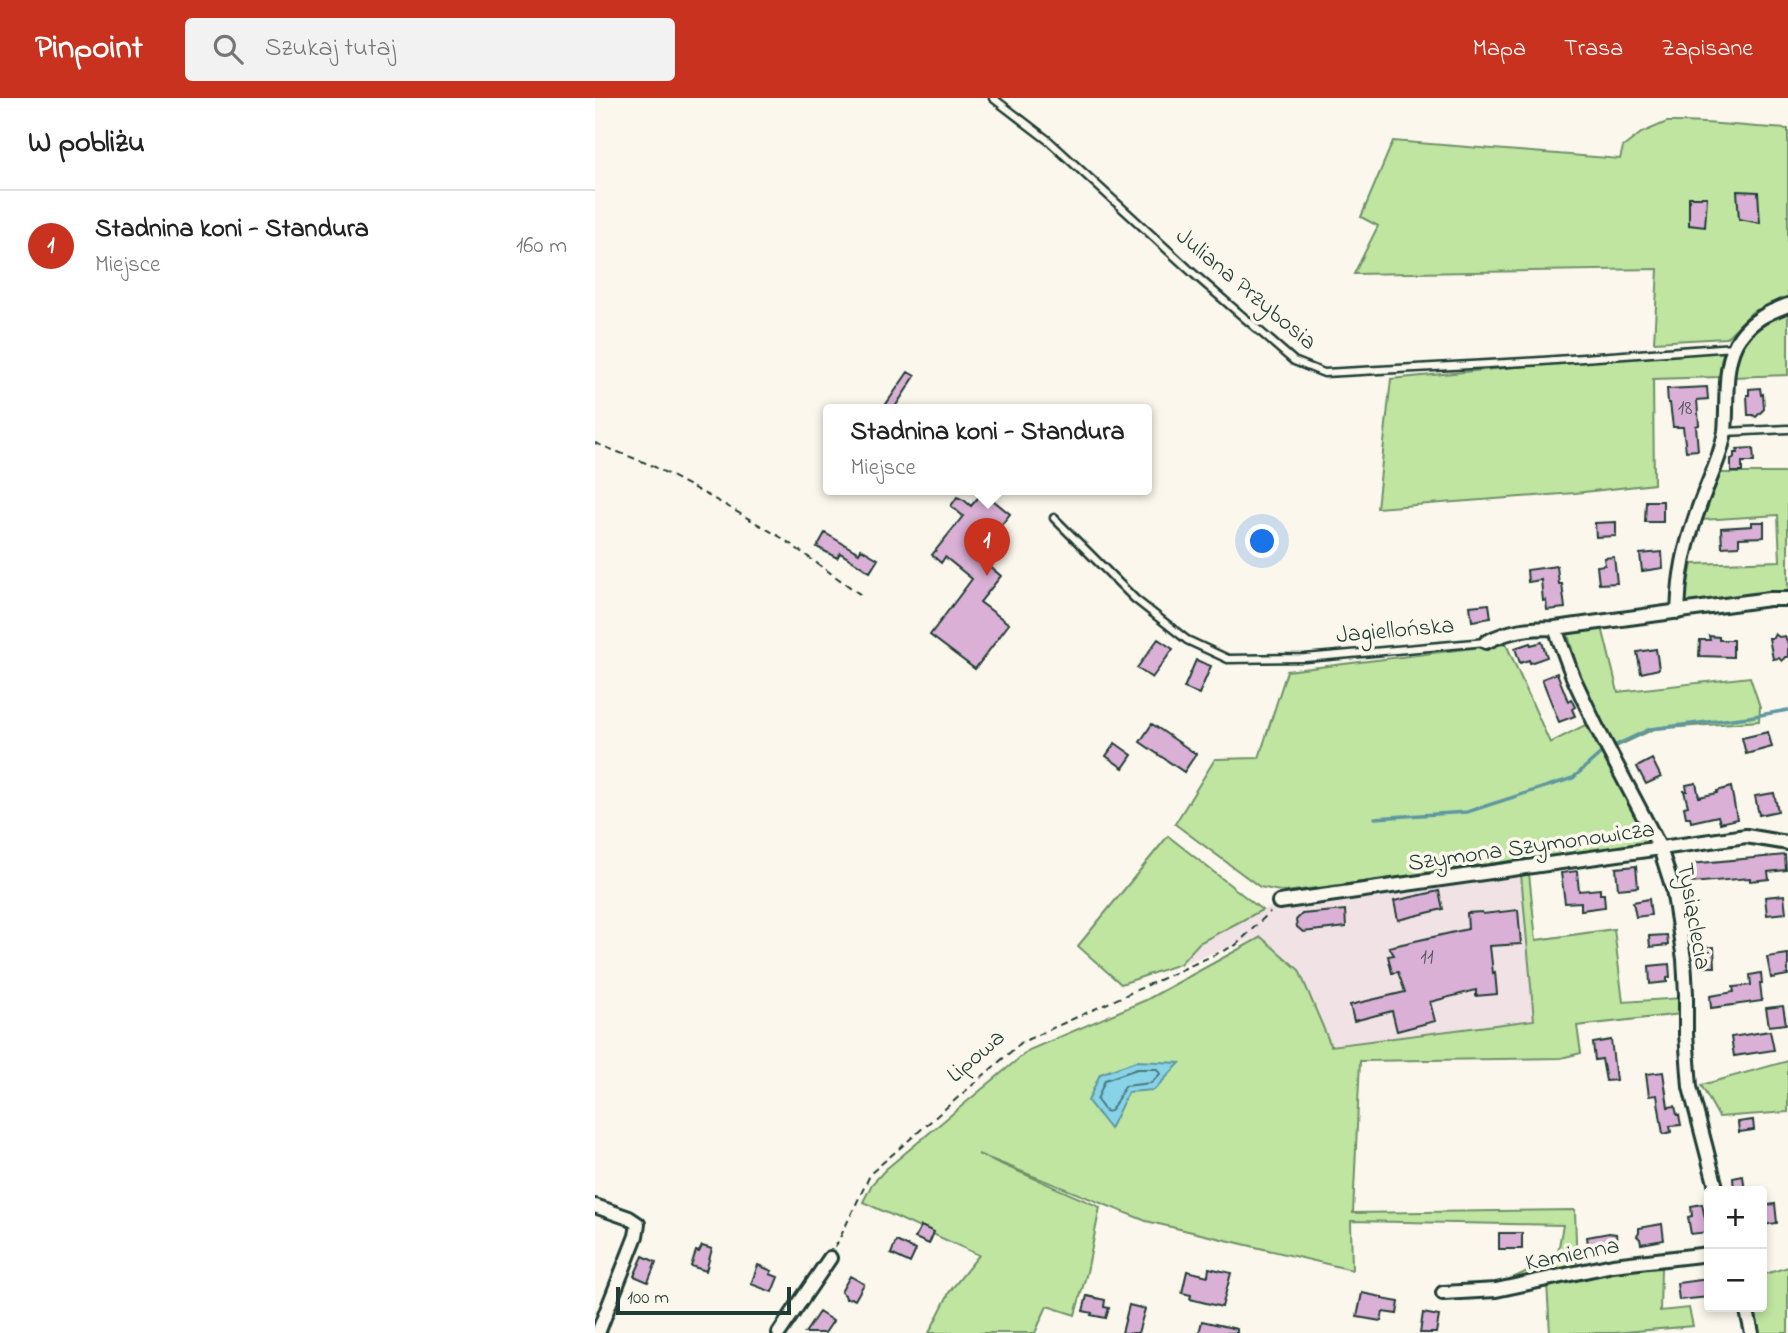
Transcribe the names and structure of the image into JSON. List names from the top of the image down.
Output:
{
  "streets": {
    "street": [
      "Jagiellońska",
      "Szymona Szymonowicza",
      "Tysiąclecia",
      "Kamienna"
    ],
    "lane": ["Juliana Przybosia"],
    "path": ["Lipowa"]
  },
  "crossings": [
    ["Jagiellońska", "Tysiąclecia"],
    ["Szymona Szymonowicza", "Tysiąclecia"],
    ["Szymona Szymonowicza", "Lipowa"]
  ],
  "house_numbers": ["18", "11"],
  "scale_bar": "100 m",
  "page": {
    "header": "Pinpoint",
    "search": "Szukaj tutaj",
    "nav": ["Mapa", "Trasa", "Zapisane"],
    "heading": "W pobliżu",
    "list": [
      {
        "mark": "1",
        "name": "Stadnina koni - Standura",
        "note": "Miejsce",
        "value": "160 m"
      }
    ],
    "popup": ["Stadnina koni - Standura", "Miejsce"],
    "pins": "1",
    "map_buttons": ["+", "−"],
    "scale": "100 m"
  }
}
